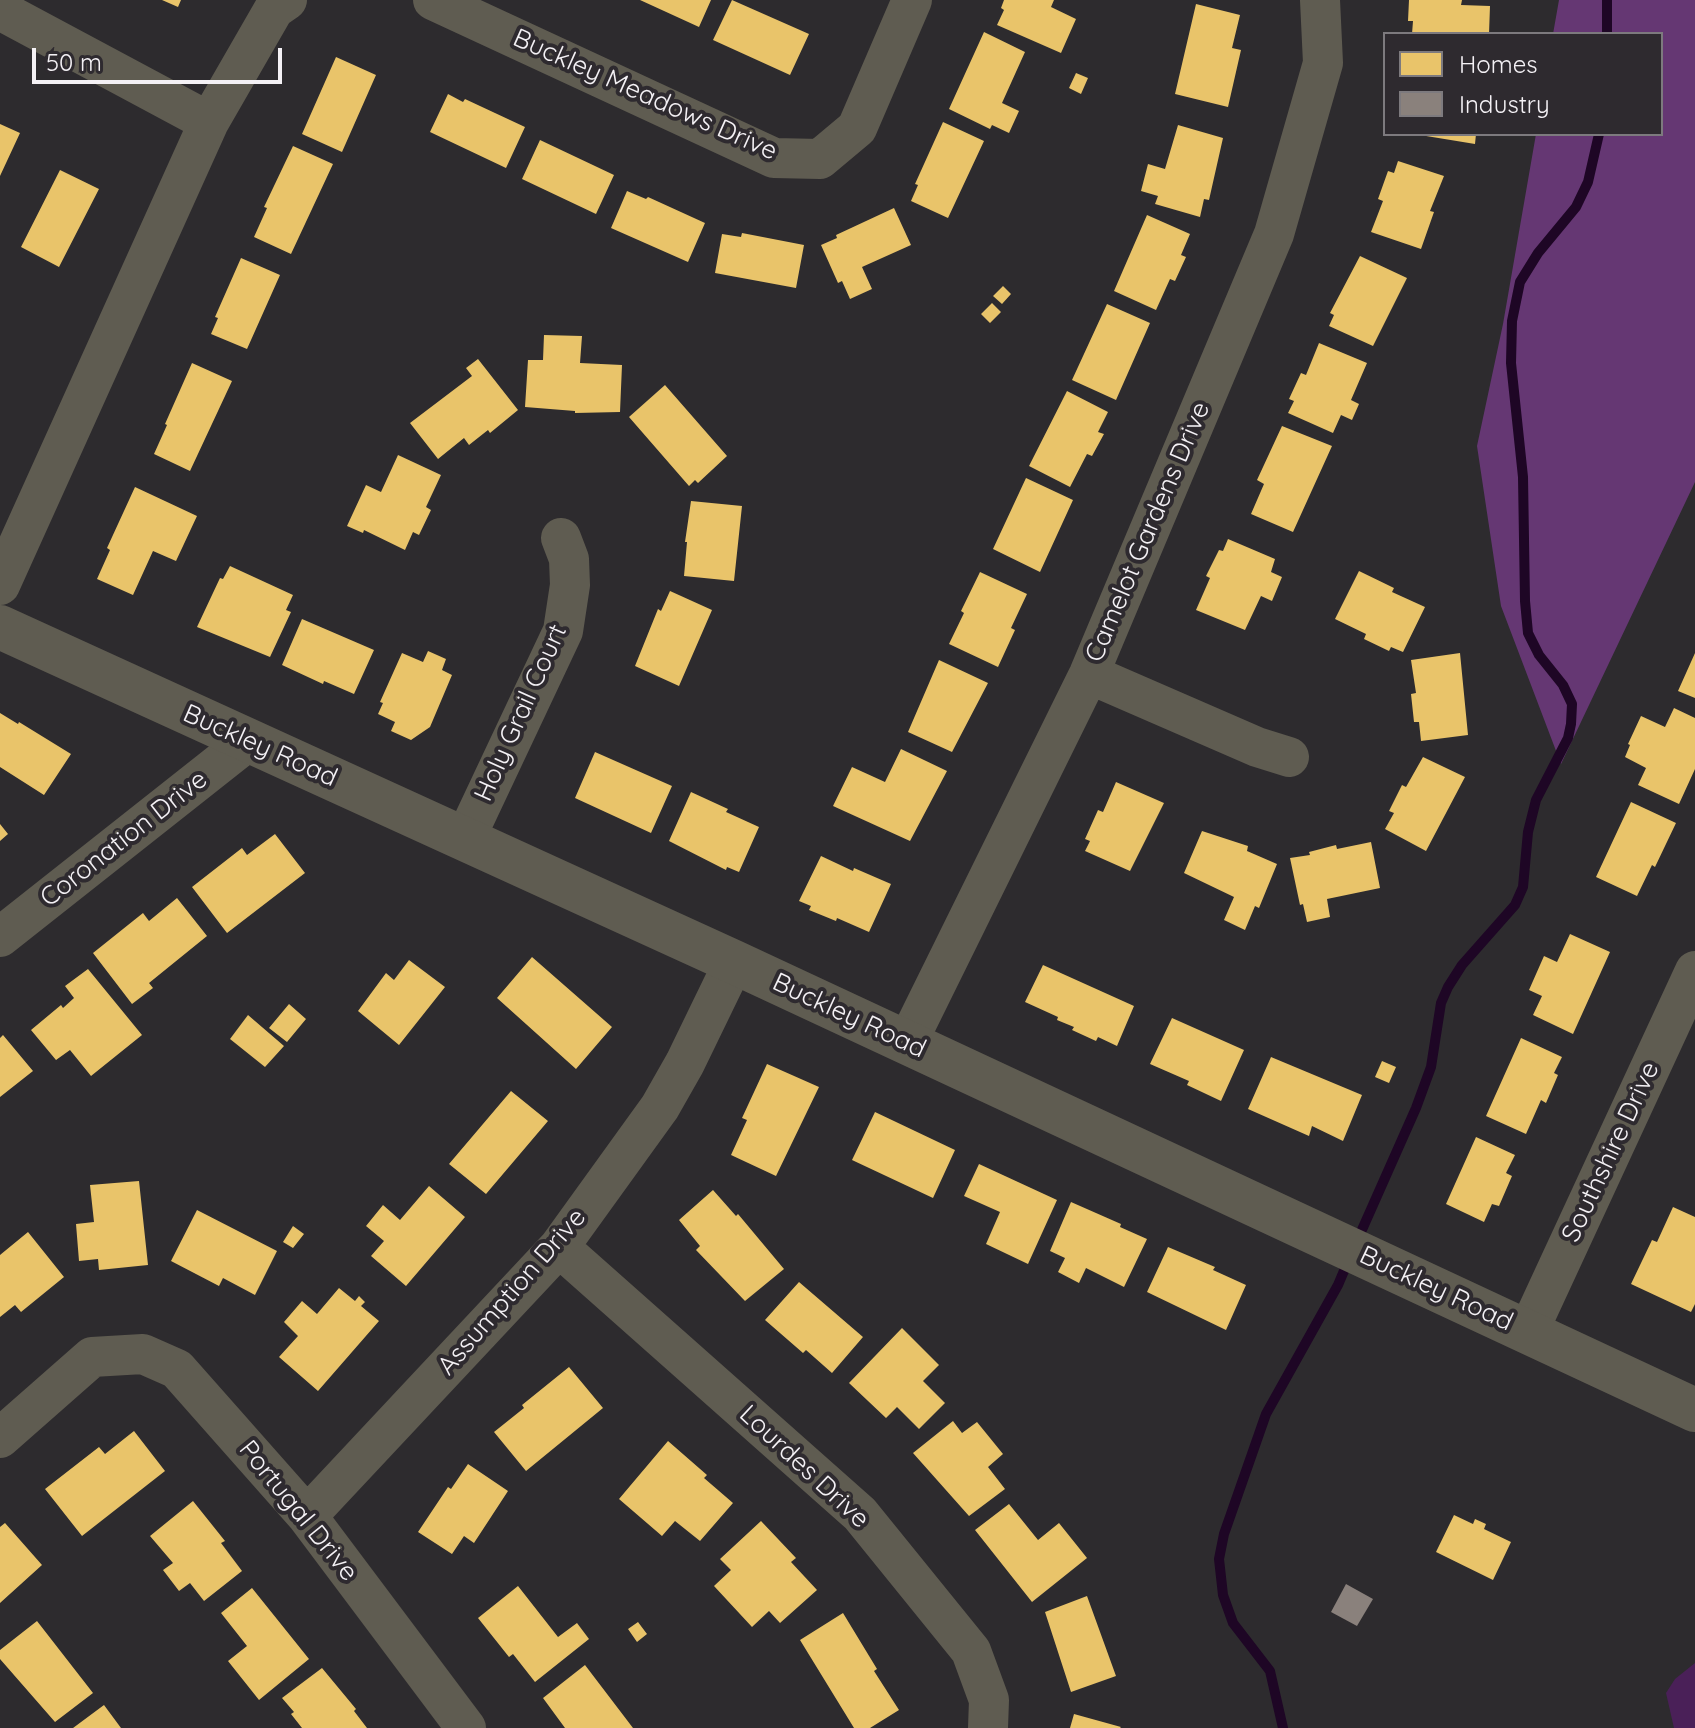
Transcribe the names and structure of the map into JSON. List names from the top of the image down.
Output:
{
  "streets": {
    "street": [
      "Buckley Meadows Drive",
      "Camelot Gardens Drive",
      "Holy Grail Court",
      "Buckley Road",
      "Coronation Drive",
      "Southshire Drive",
      "Assumption Drive",
      "Lourdes Drive",
      "Portugal Drive"
    ]
  },
  "crossings": [
    ["Camelot Gardens Drive", "Buckley Road"],
    ["Holy Grail Court", "Buckley Road"],
    ["Buckley Road", "Coronation Drive"],
    ["Buckley Road", "Southshire Drive"],
    ["Buckley Road", "Assumption Drive"],
    ["Assumption Drive", "Lourdes Drive"],
    ["Assumption Drive", "Portugal Drive"]
  ],
  "legend": ["Homes", "Industry"],
  "scale_bar": "50 m"
}
